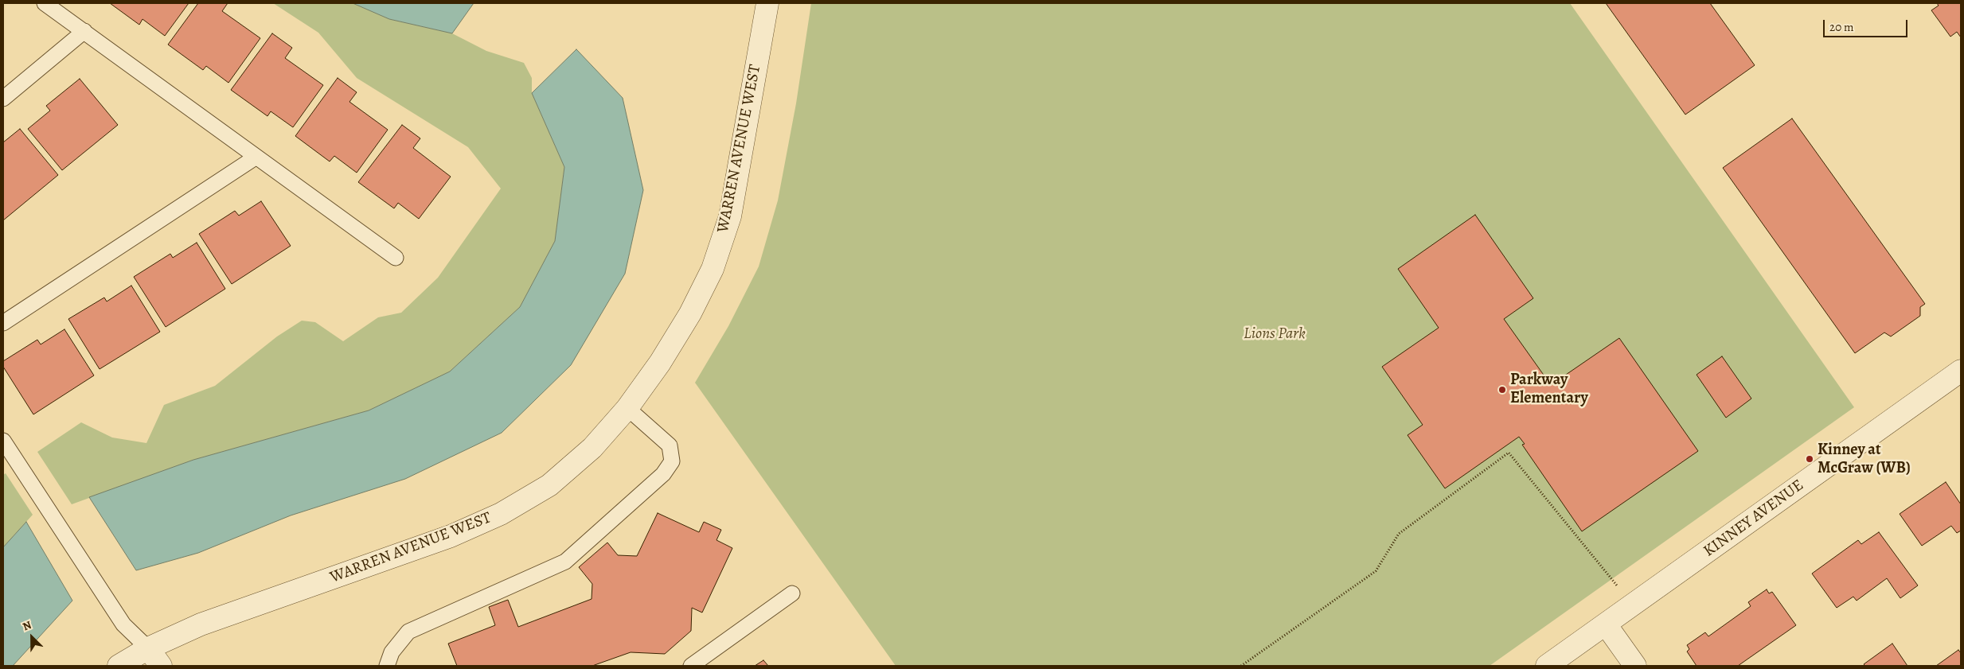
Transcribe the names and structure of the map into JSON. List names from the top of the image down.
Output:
{
  "streets": {
    "street": ["WARREN AVENUE WEST", "KINNEY AVENUE"]
  },
  "parks": ["Lions Park"],
  "places": ["Parkway Elementary", "Kinney at McGraw (WB)"],
  "scale_bar": "20 m",
  "north": "top left"
}
